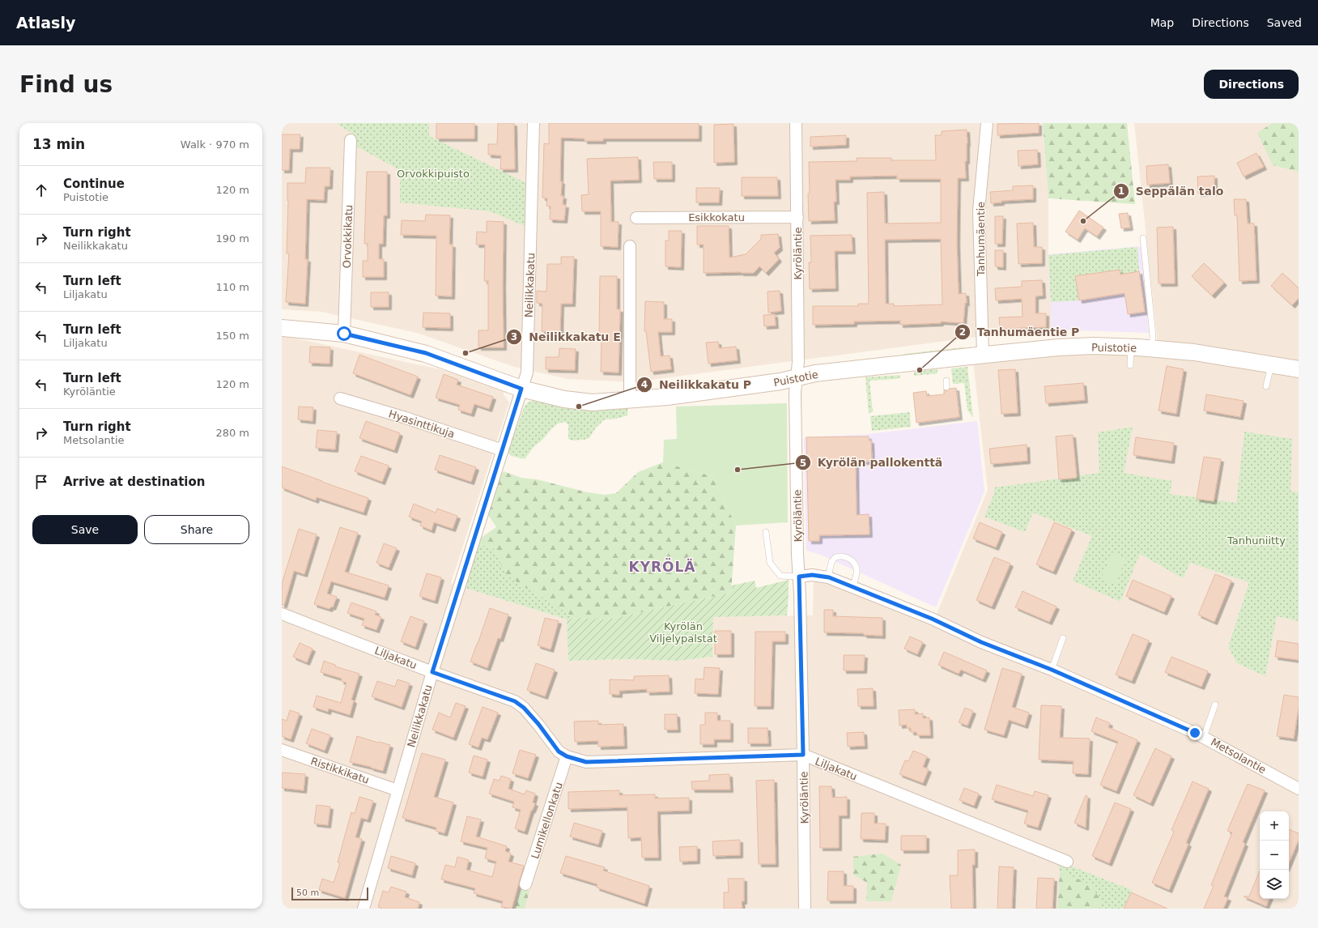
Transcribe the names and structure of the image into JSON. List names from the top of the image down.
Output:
{
  "streets": {
    "street": [
      "Esikkokatu",
      "Orvokkikatu",
      "Tanhumäentie",
      "Kyröläntie",
      "Neilikkakatu",
      "Puistotie",
      "Hyasinttikuja",
      "Liljakatu",
      "Metsolantie",
      "Ristikkikatu",
      "Lumikellonkatu"
    ]
  },
  "crossings": [
    ["Esikkokatu", "Kyröläntie"],
    ["Orvokkikatu", "Puistotie"],
    ["Tanhumäentie", "Puistotie"],
    ["Kyröläntie", "Puistotie"],
    ["Kyröläntie", "Liljakatu"],
    ["Kyröläntie", "Metsolantie"],
    ["Neilikkakatu", "Puistotie"],
    ["Neilikkakatu", "Hyasinttikuja"],
    ["Neilikkakatu", "Liljakatu"],
    ["Neilikkakatu", "Ristikkikatu"],
    ["Liljakatu", "Lumikellonkatu"]
  ],
  "districts": ["KYRÖLÄ"],
  "parks": ["Orvokkipuisto", "Tanhuniitty", "Kyrölän Viljelypalstat"],
  "places": [
    "Seppälän talo",
    "Neilikkakatu E",
    "Tanhumäentie P",
    "Neilikkakatu P",
    "Kyrölän pallokenttä"
  ],
  "scale_bar": "50 m",
  "page": {
    "header": "Atlasly",
    "nav": ["Map", "Directions", "Saved"],
    "buttons": [
      "Directions",
      ["Save", "Share"]
    ],
    "title": "Find us",
    "heading": ["13 min", "Walk · 970 m"],
    "list": [
      ["Continue", "Puistotie", "120 m"],
      ["Turn right", "Neilikkakatu", "190 m"],
      ["Turn left", "Liljakatu", "110 m"],
      ["Turn left", "Liljakatu", "150 m"],
      ["Turn left", "Kyröläntie", "120 m"],
      ["Turn right", "Metsolantie", "280 m"],
      "Arrive at destination"
    ],
    "map_buttons": ["+", "−"],
    "scale": "50 m"
  }
}
